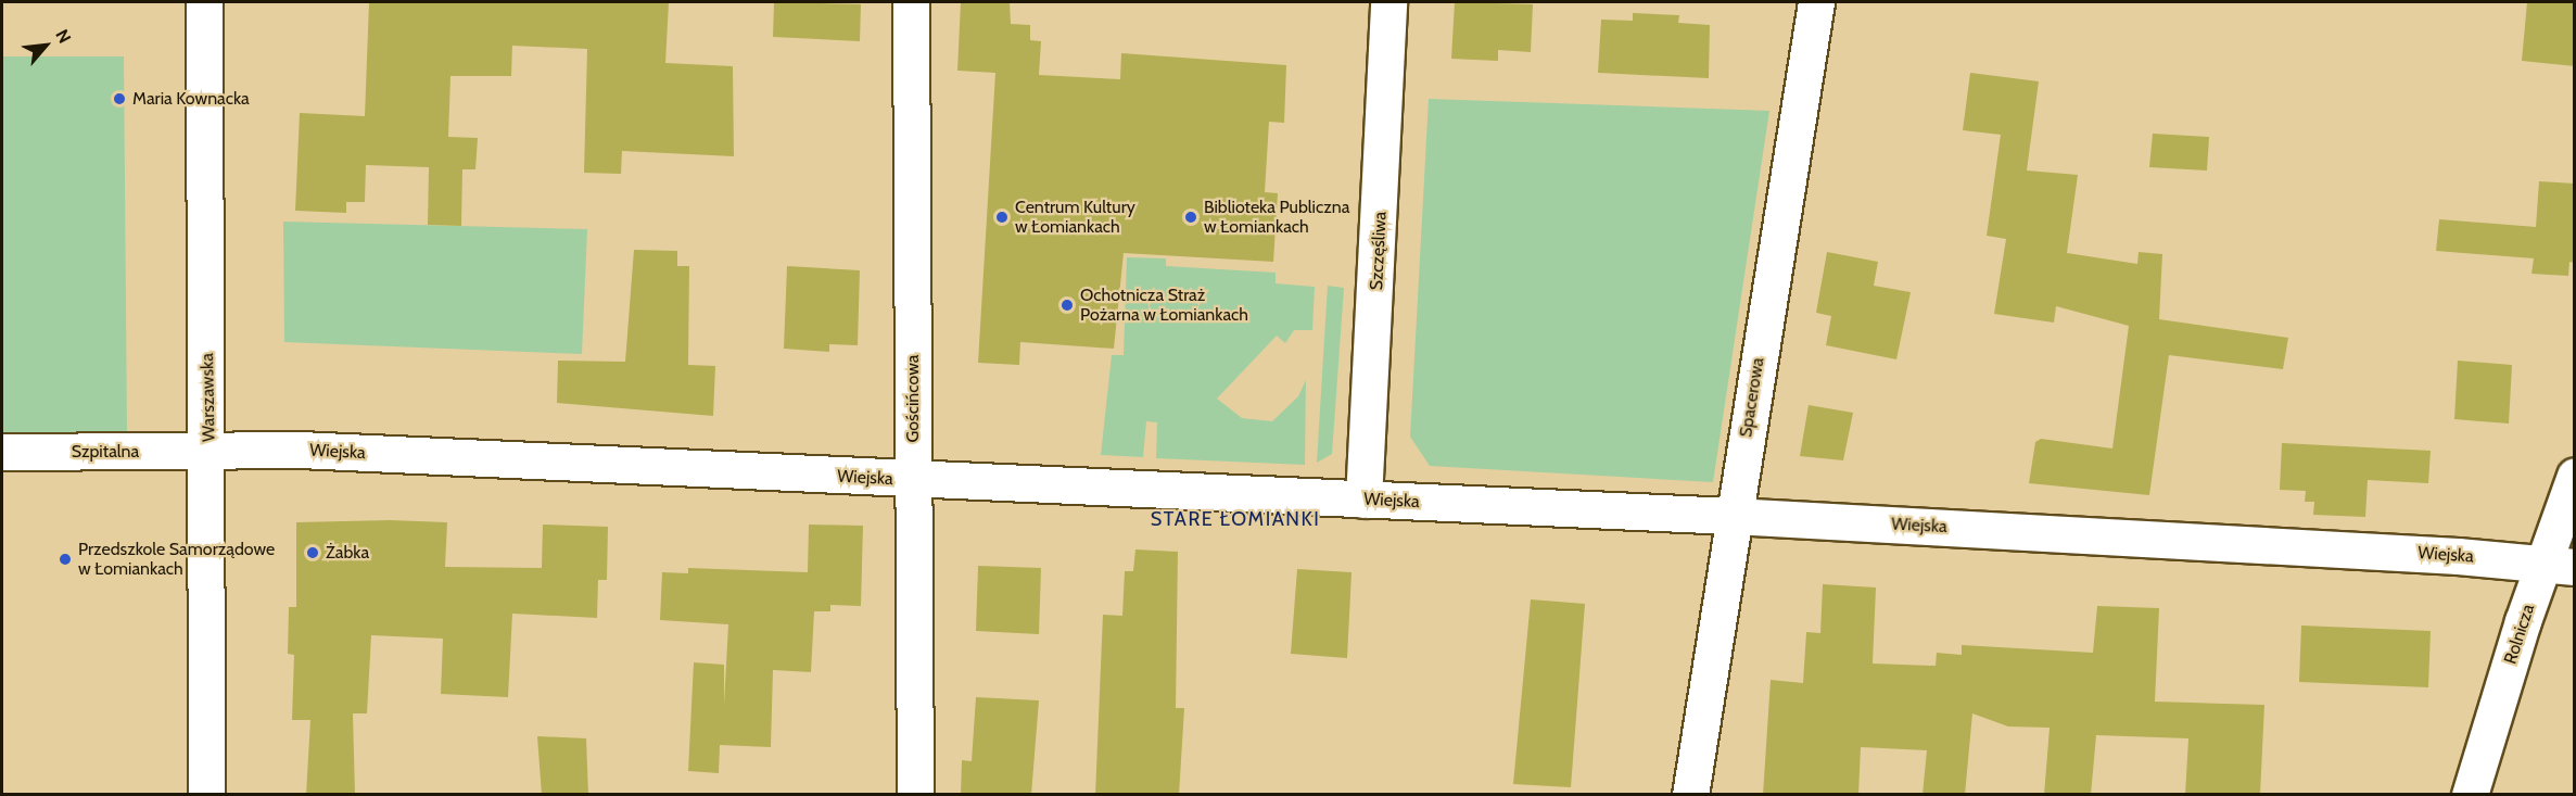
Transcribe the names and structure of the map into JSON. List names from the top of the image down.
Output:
{
  "streets": {
    "street": [
      "Szczęśliwa",
      "Warszawska",
      "Spacerowa",
      "Gościńcowa",
      "Szpitalna",
      "Wiejska",
      "Rolnicza"
    ]
  },
  "crossings": [
    ["Szczęśliwa", "Wiejska"],
    ["Warszawska", "Szpitalna"],
    ["Warszawska", "Wiejska"],
    ["Spacerowa", "Wiejska"],
    ["Gościńcowa", "Wiejska"],
    ["Szpitalna", "Wiejska"],
    ["Wiejska", "Rolnicza"]
  ],
  "districts": ["STARE ŁOMIANKI"],
  "places": [
    "Maria Kownacka",
    "Centrum Kultury w Łomiankach",
    "Biblioteka Publiczna w Łomiankach",
    "Ochotnicza Straż Pożarna w Łomiankach",
    "Żabka",
    "Przedszkole Samorządowe w Łomiankach"
  ],
  "north": "top right"
}
